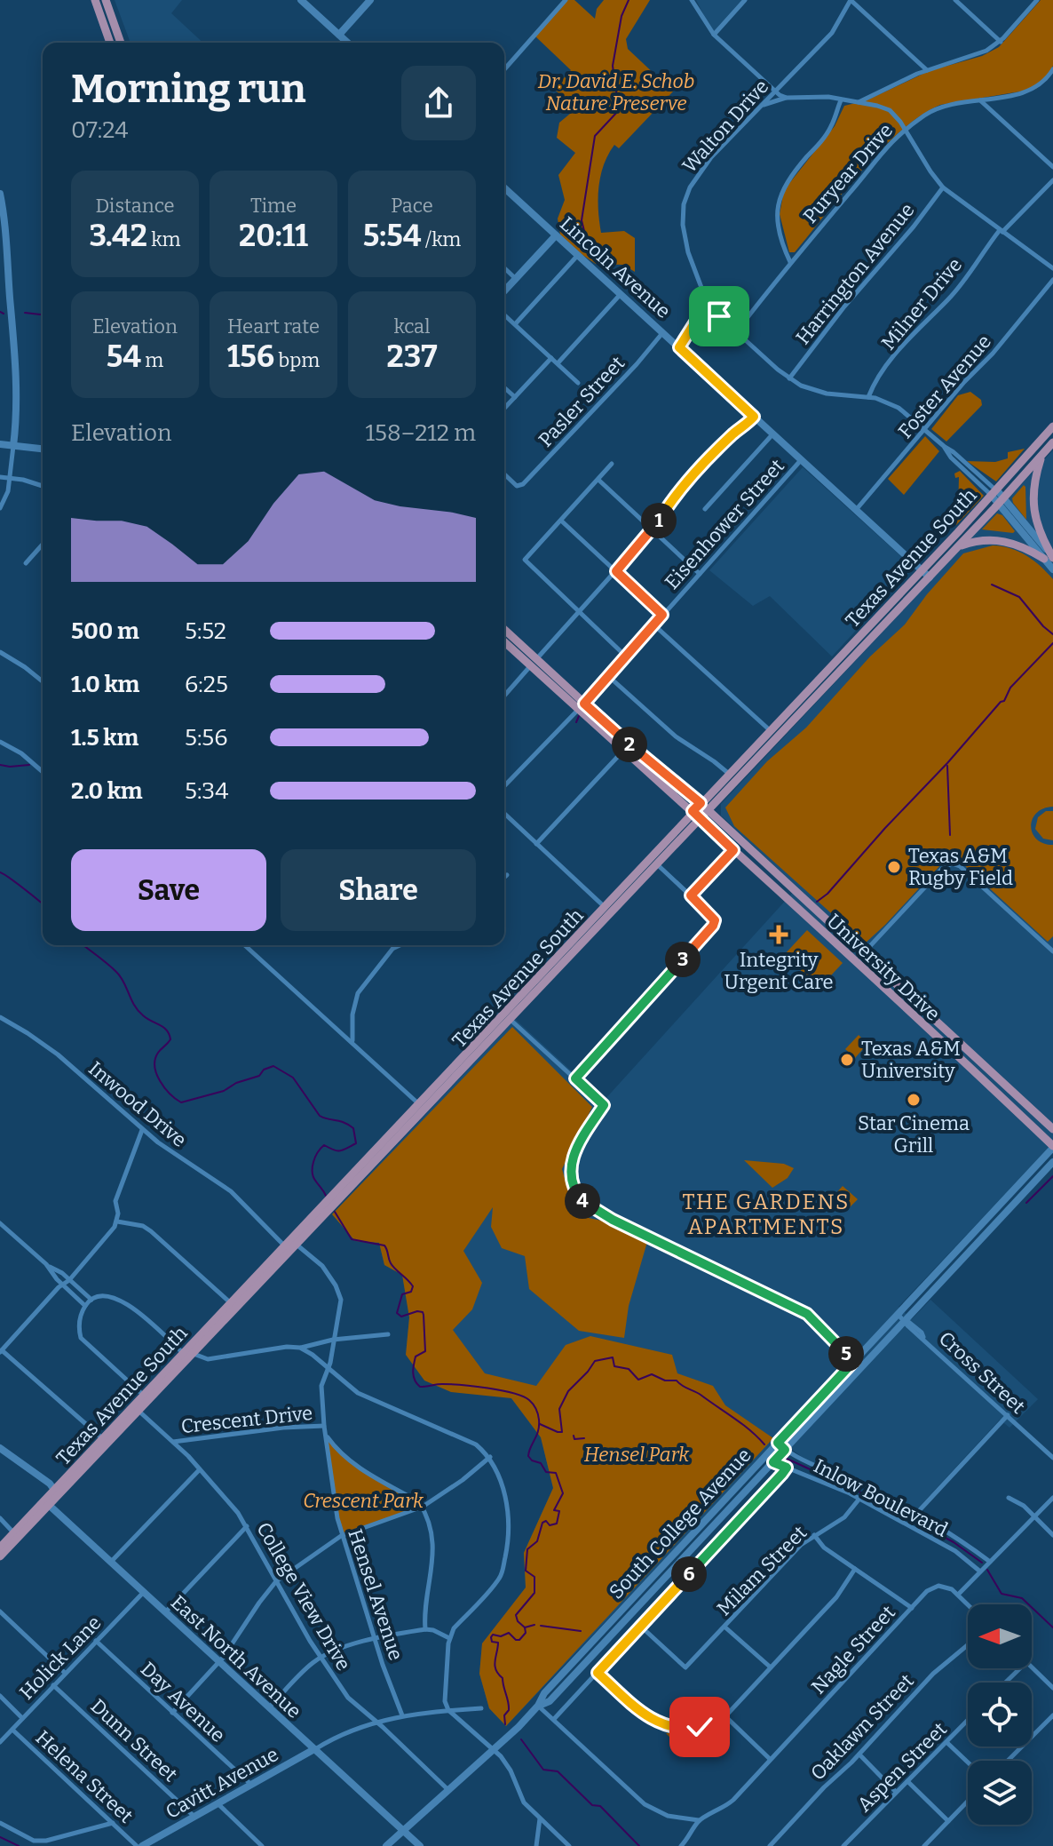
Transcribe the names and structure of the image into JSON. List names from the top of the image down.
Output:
{
  "streets": {
    "main road": ["Texas Avenue South", "University Drive"],
    "street": [
      "Walton Drive",
      "Puryear Drive",
      "Lincoln Avenue",
      "Harrington Avenue",
      "Milner Drive",
      "Foster Avenue",
      "Pasler Street",
      "Eisenhower Street",
      "Inwood Drive",
      "Cross Street",
      "Crescent Drive",
      "Inlow Boulevard",
      "South College Avenue",
      "Milam Street",
      "Hensel Avenue",
      "College View Drive",
      "Nagle Street",
      "East North Avenue",
      "Holick Lane",
      "Day Avenue",
      "Oaklawn Street",
      "Dunn Street",
      "Aspen Street",
      "Helena Street",
      "Cavitt Avenue"
    ]
  },
  "crossings": [
    ["Walton Drive", "Puryear Drive"],
    ["Walton Drive", "Harrington Avenue"],
    ["Walton Drive", "Milner Drive"],
    ["Walton Drive", "Foster Avenue"],
    ["Walton Drive", "Texas Avenue South"],
    ["Lincoln Avenue", "Foster Avenue"],
    ["Lincoln Avenue", "Pasler Street"],
    ["Lincoln Avenue", "Eisenhower Street"],
    ["Lincoln Avenue", "Texas Avenue South"],
    ["Eisenhower Street", "University Drive"],
    ["Texas Avenue South", "University Drive"],
    ["Texas Avenue South", "Inwood Drive"],
    ["Texas Avenue South", "Hensel Avenue"],
    ["Texas Avenue South", "College View Drive"],
    ["Texas Avenue South", "East North Avenue"],
    ["University Drive", "South College Avenue"],
    ["Cross Street", "South College Avenue"],
    ["Crescent Drive", "Hensel Avenue"],
    ["Crescent Drive", "College View Drive"],
    ["Inlow Boulevard", "South College Avenue"],
    ["Inlow Boulevard", "Milam Street"],
    ["South College Avenue", "College View Drive"],
    ["South College Avenue", "East North Avenue"],
    ["Hensel Avenue", "Cavitt Avenue"],
    ["College View Drive", "Cavitt Avenue"],
    ["East North Avenue", "Holick Lane"],
    ["East North Avenue", "Cavitt Avenue"],
    ["Holick Lane", "Day Avenue"],
    ["Holick Lane", "Dunn Street"],
    ["Holick Lane", "Helena Street"],
    ["Day Avenue", "Cavitt Avenue"],
    ["Dunn Street", "Cavitt Avenue"],
    ["Helena Street", "Cavitt Avenue"]
  ],
  "districts": ["THE GARDENS APARTMENTS"],
  "parks": ["Dr. David E. Schob Nature Preserve", "Hensel Park", "Crescent Park"],
  "places": {
    "other": ["Texas A&M Rugby Field", "Texas A&M University", "Star Cinema Grill"],
    "health": ["Integrity Urgent Care"]
  },
  "north": "left",
  "page": {
    "heading": ["Morning run", "07:24"],
    "stats": [
      ["Distance", "3.42 km"],
      ["Time", "20:11"],
      ["Pace", "5:54 /km"],
      ["Elevation", "54 m"],
      ["Heart rate", "156 bpm"],
      ["kcal", "237"]
    ],
    "chart": ["Elevation", "158–212 m"],
    "pins": [
      "1",
      "2",
      "3",
      "4",
      "5",
      "6"
    ],
    "list": [
      {
        "name": "500 m",
        "note": "5:52"
      },
      {
        "name": "1.0 km",
        "note": "6:25"
      },
      {
        "name": "1.5 km",
        "note": "5:56"
      },
      {
        "name": "2.0 km",
        "note": "5:34"
      }
    ],
    "buttons": ["Save", "Share"]
  }
}
